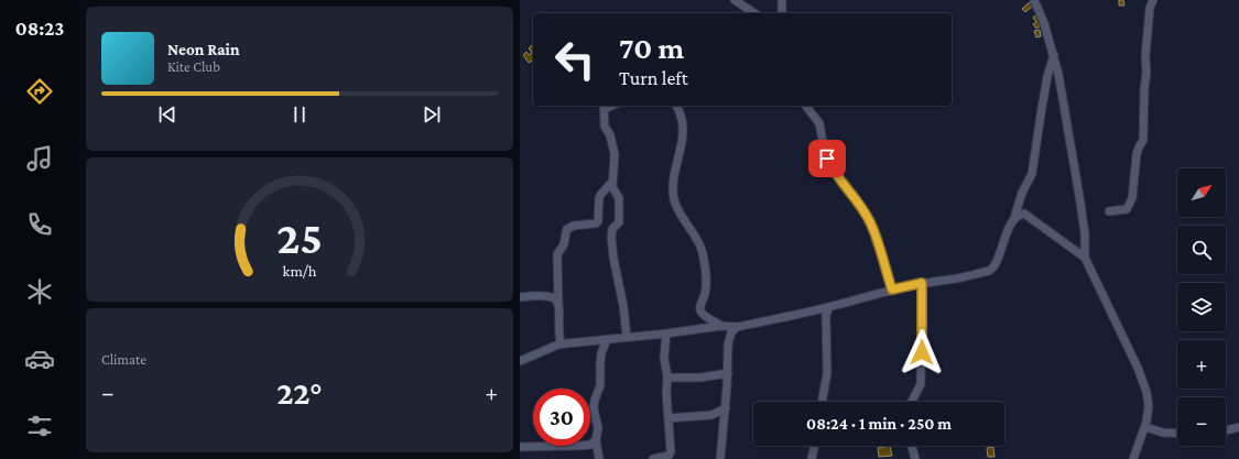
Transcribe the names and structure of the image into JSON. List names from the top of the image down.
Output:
{
  "north": "top right",
  "page": {
    "tabs": "08:23",
    "turn": ["70 m", "Turn left"],
    "song": ["Neon Rain", "Kite Club"],
    "map_buttons": ["+", "−"],
    "tile": "Climate",
    "heat": ["−", "22°", "+"],
    "limit": "30",
    "trip": "08:24 · 1 min · 250 m",
    "gauge": ["25", "km/h"]
  }
}
